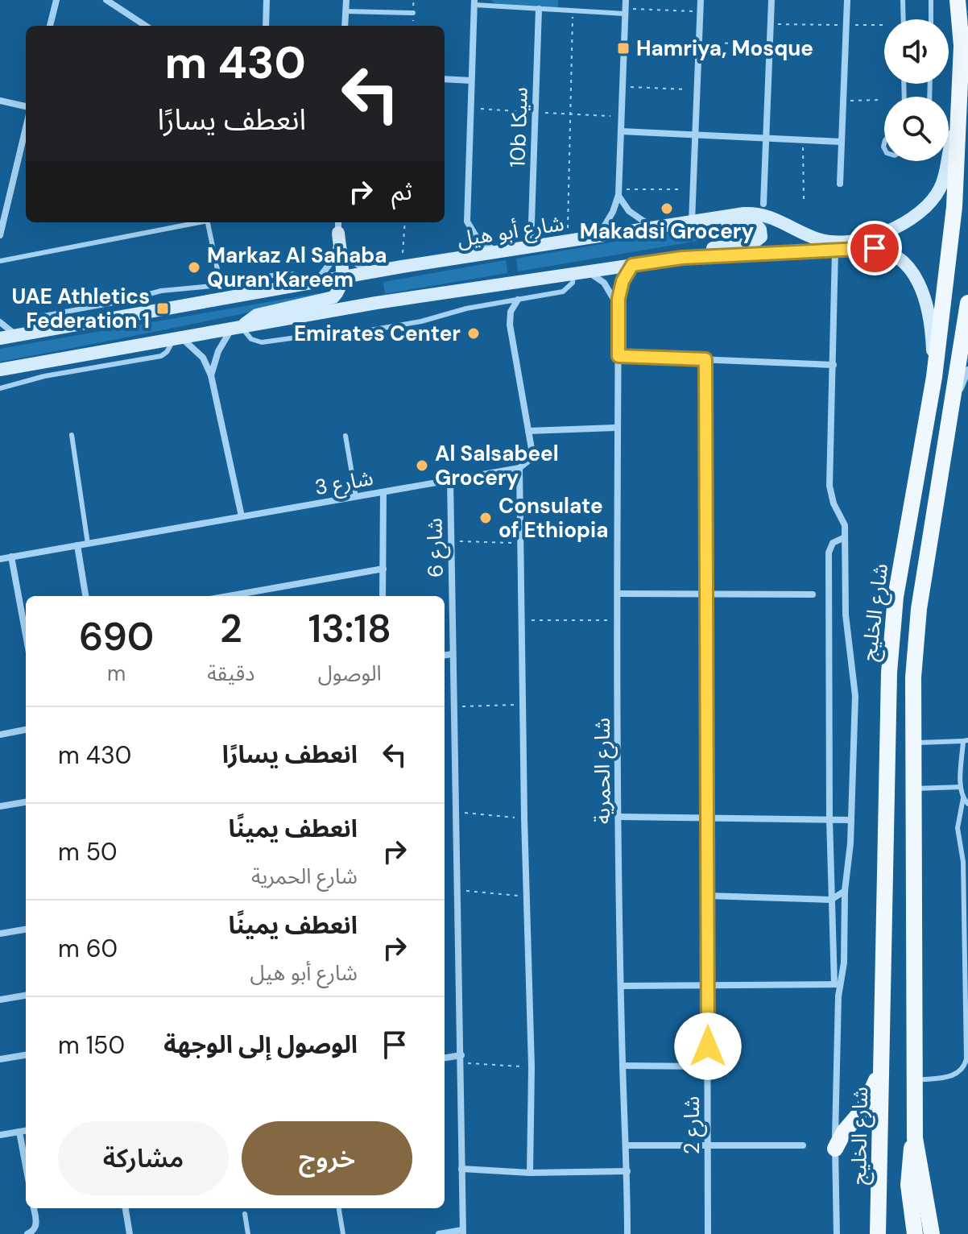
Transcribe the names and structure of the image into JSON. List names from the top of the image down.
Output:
{
  "streets": {
    "main road": ["شارع أبو هيل", "شارع الخليج"],
    "street": [
      "10b سيكا",
      "شارع 3",
      "شارع 6",
      "شارع الحمرية",
      "شارع 2"
    ]
  },
  "crossings": [
    ["10b سيكا", "شارع أبو هيل"],
    ["شارع أبو هيل", "شارع الخليج"],
    ["شارع 3", "شارع 6"]
  ],
  "places": {
    "transit": ["Hamriya, Mosque", "UAE Athletics Federation 1"],
    "other": [
      "Makadsi Grocery",
      "Markaz Al Sahaba Quran Kareem",
      "Emirates Center",
      "Al Salsabeel Grocery",
      "Consulate of Ethiopia"
    ]
  },
  "page": {
    "turn": ["430 m", "انعطف يسارًا"],
    "then": "ثم",
    "eta": [
      "13:18",
      "الوصول",
      "2",
      "دقيقة",
      "690",
      "m"
    ],
    "list": [
      {
        "name": "انعطف يسارًا",
        "value": "430 m"
      },
      {
        "name": "انعطف يمينًا",
        "note": "شارع الحمرية",
        "value": "50 m"
      },
      {
        "name": "انعطف يمينًا",
        "note": "شارع أبو هيل",
        "value": "60 m"
      },
      {
        "name": "الوصول إلى الوجهة",
        "value": "150 m"
      }
    ],
    "buttons": ["خروج", "مشاركة"]
  }
}
